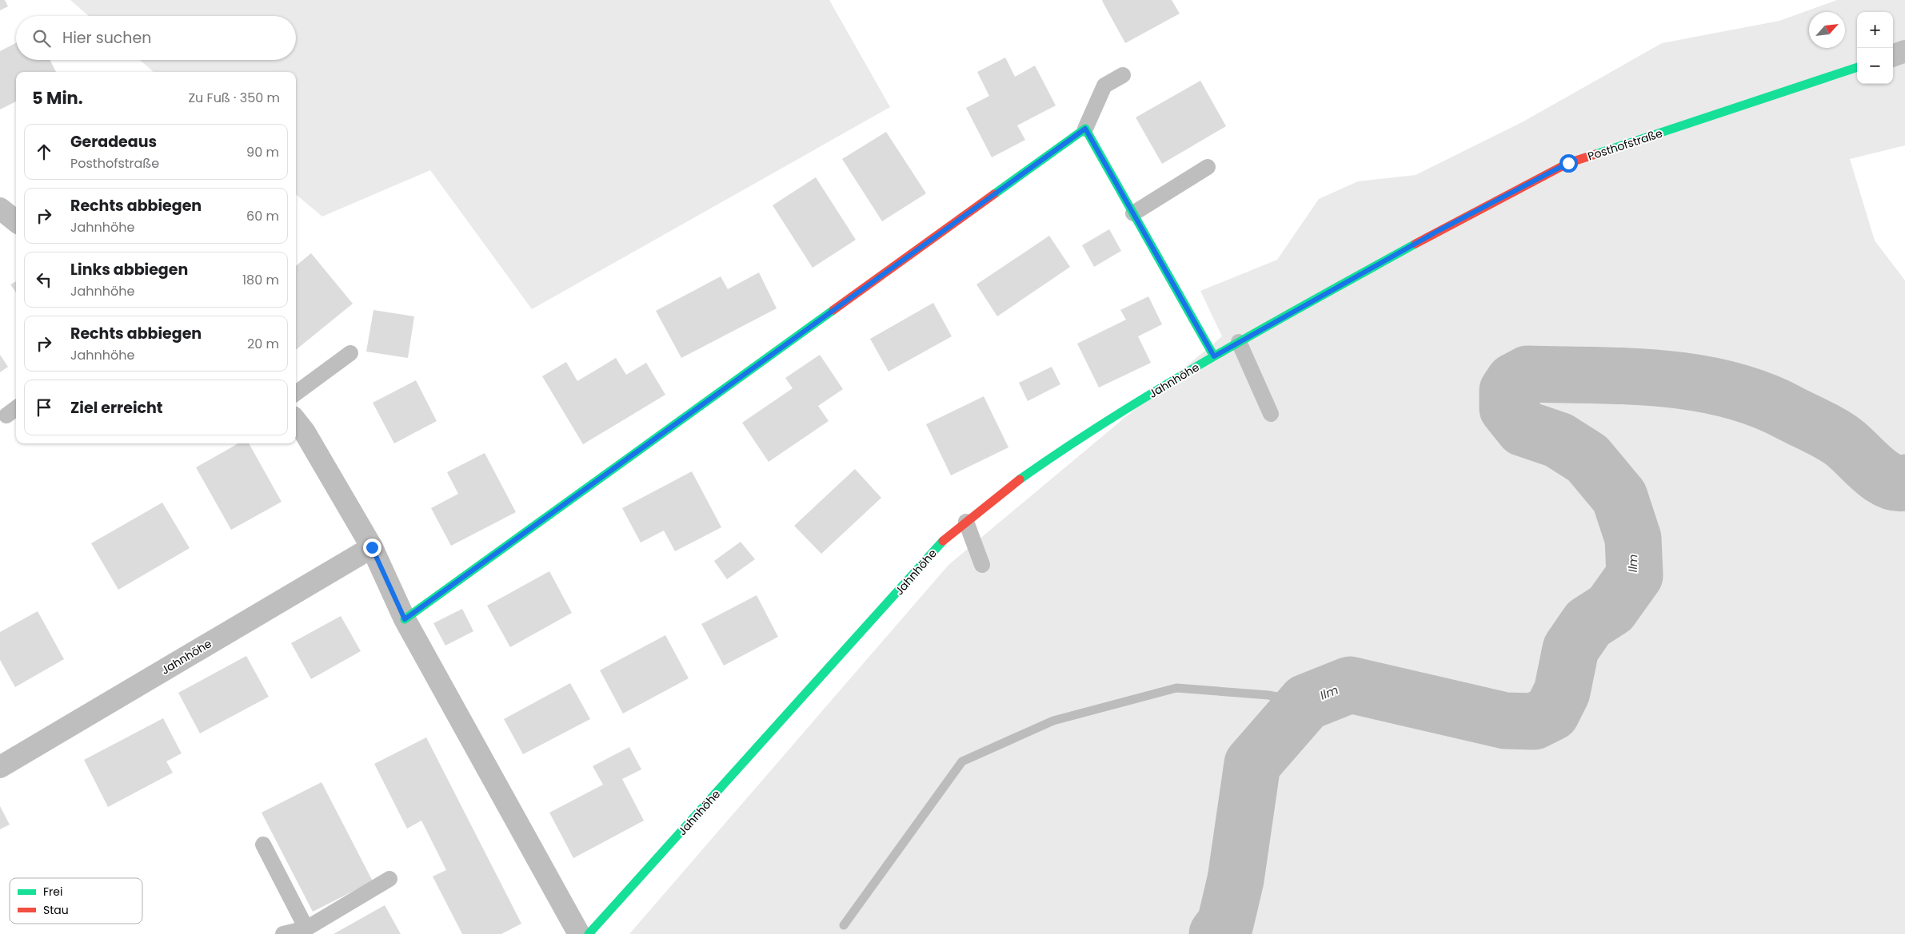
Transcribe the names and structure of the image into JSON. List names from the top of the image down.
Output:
{
  "streets": {
    "street": ["Posthofstraße", "Jahnhöhe"]
  },
  "crossings": [
    ["Posthofstraße", "Jahnhöhe"]
  ],
  "water": ["Ilm"],
  "legend": ["Frei", "Stau"],
  "north": "top right",
  "page": {
    "map_buttons": ["+", "−"],
    "search": "Hier suchen",
    "heading": ["5 Min.", "Zu Fuß · 350 m"],
    "list": [
      ["Geradeaus", "Posthofstraße", "90 m"],
      ["Rechts abbiegen", "Jahnhöhe", "60 m"],
      ["Links abbiegen", "Jahnhöhe", "180 m"],
      ["Rechts abbiegen", "Jahnhöhe", "20 m"],
      "Ziel erreicht"
    ]
  }
}
